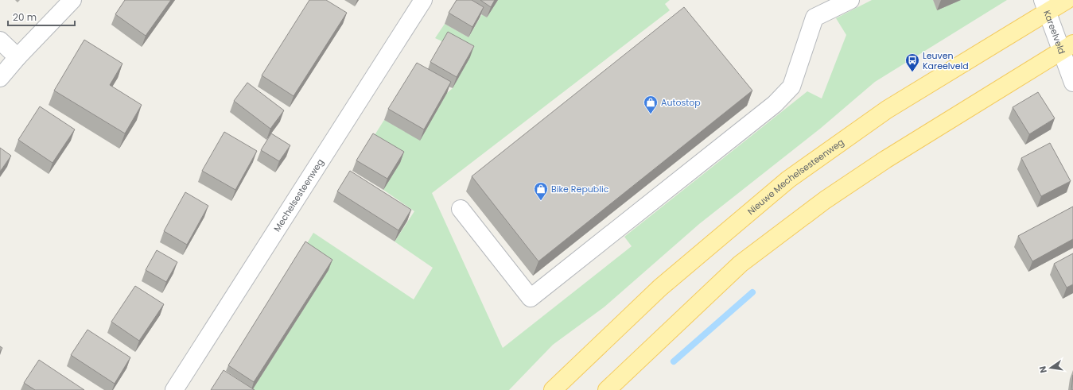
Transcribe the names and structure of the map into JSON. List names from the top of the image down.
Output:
{
  "streets": {
    "main road": ["Nieuwe Mechelsesteenweg"],
    "street": ["Kareelveld", "Mechelsesteenweg"]
  },
  "crossings": [
    ["Kareelveld", "Nieuwe Mechelsesteenweg"]
  ],
  "places": {
    "bus stop": ["Leuven Kareelveld"],
    "shop": ["Autostop", "Bike Republic"]
  },
  "scale_bar": "20 m",
  "north": "left"
}
